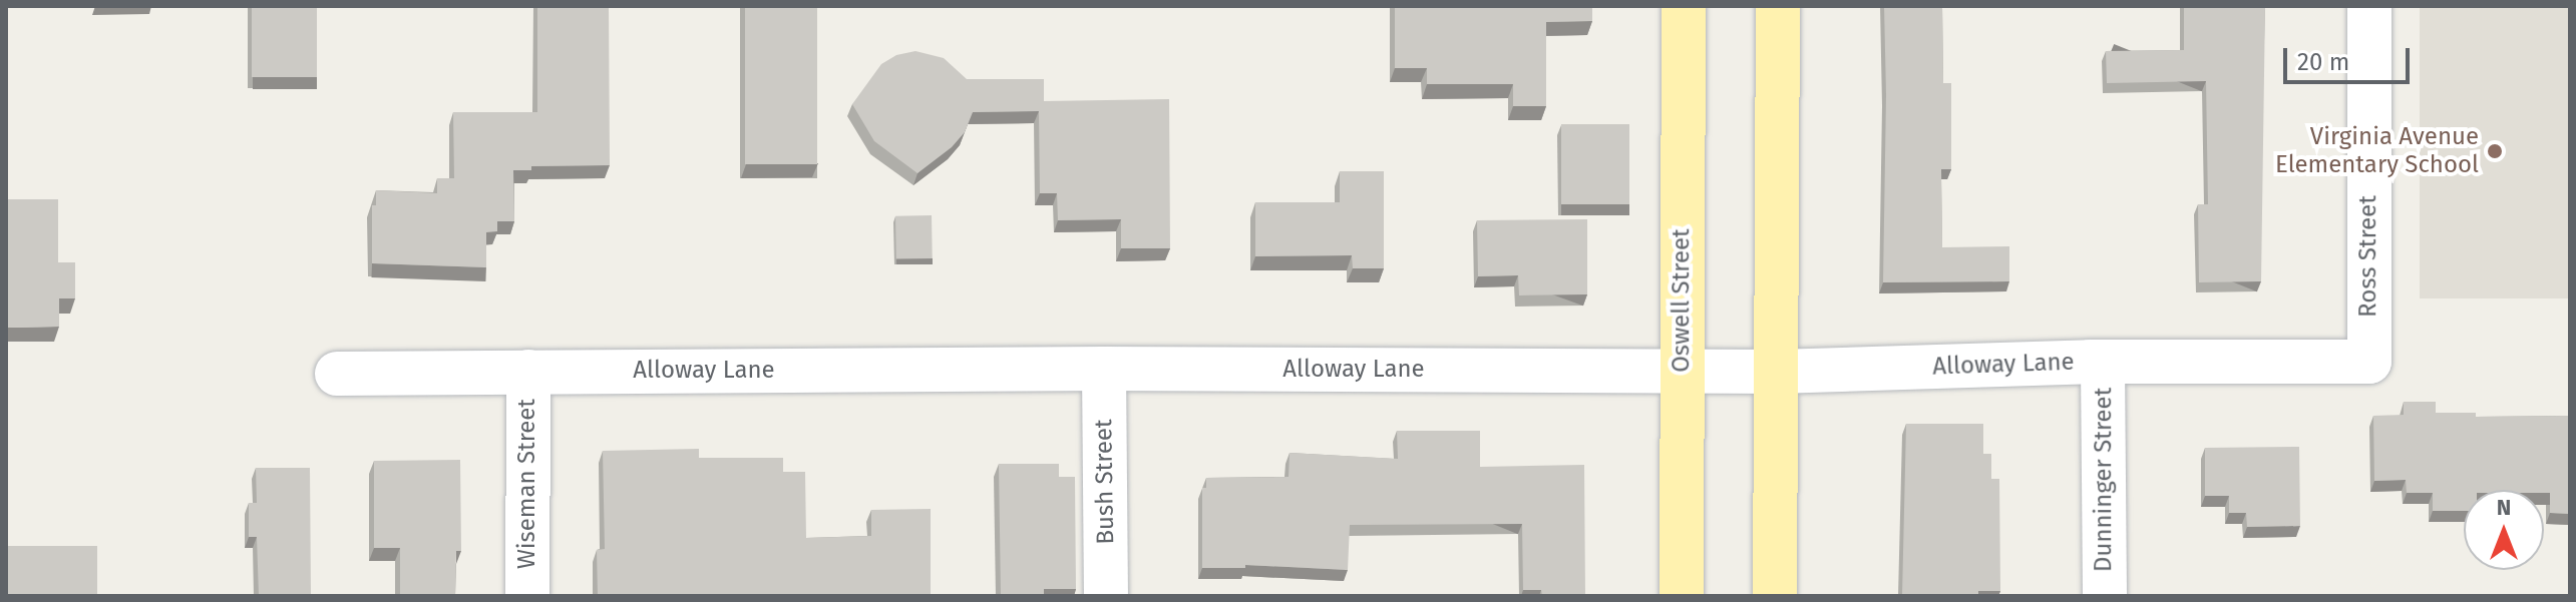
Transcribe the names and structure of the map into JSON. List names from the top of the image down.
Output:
{
  "streets": {
    "main road": ["Oswell Street"],
    "street": [
      "Ross Street",
      "Alloway Lane",
      "Dunninger Street",
      "Bush Street",
      "Wiseman Street"
    ]
  },
  "crossings": [
    ["Ross Street", "Alloway Lane"],
    ["Oswell Street", "Alloway Lane"],
    ["Alloway Lane", "Dunninger Street"],
    ["Alloway Lane", "Bush Street"],
    ["Alloway Lane", "Wiseman Street"]
  ],
  "places": ["Virginia Avenue Elementary School"],
  "scale_bar": "20 m",
  "north": "top"
}
